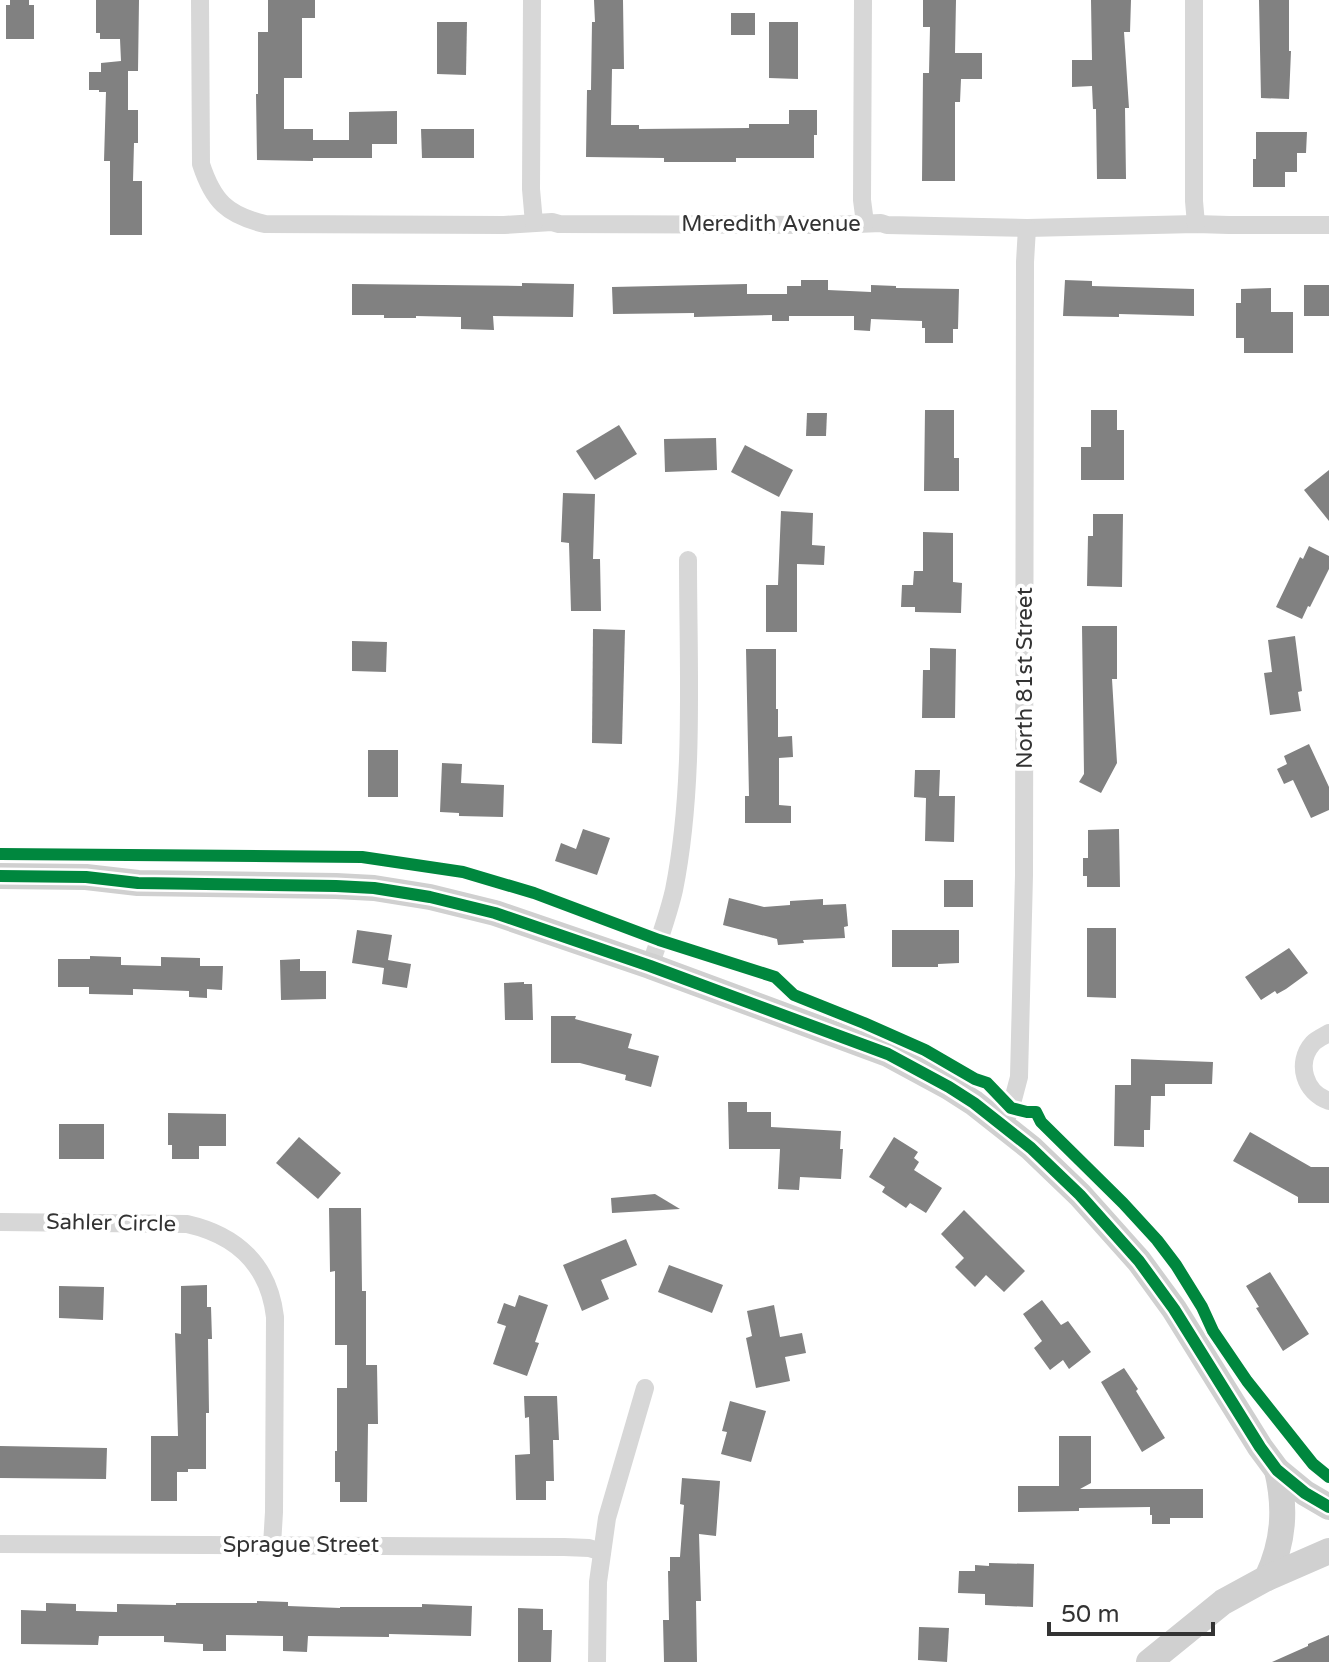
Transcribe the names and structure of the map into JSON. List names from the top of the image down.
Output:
{
  "streets": {
    "street": [
      "Meredith Avenue",
      "North 81st Street",
      "Sahler Circle",
      "Sprague Street"
    ]
  },
  "crossings": [
    ["Meredith Avenue", "North 81st Street"],
    ["Sahler Circle", "Sprague Street"]
  ],
  "scale_bar": "50 m"
}
